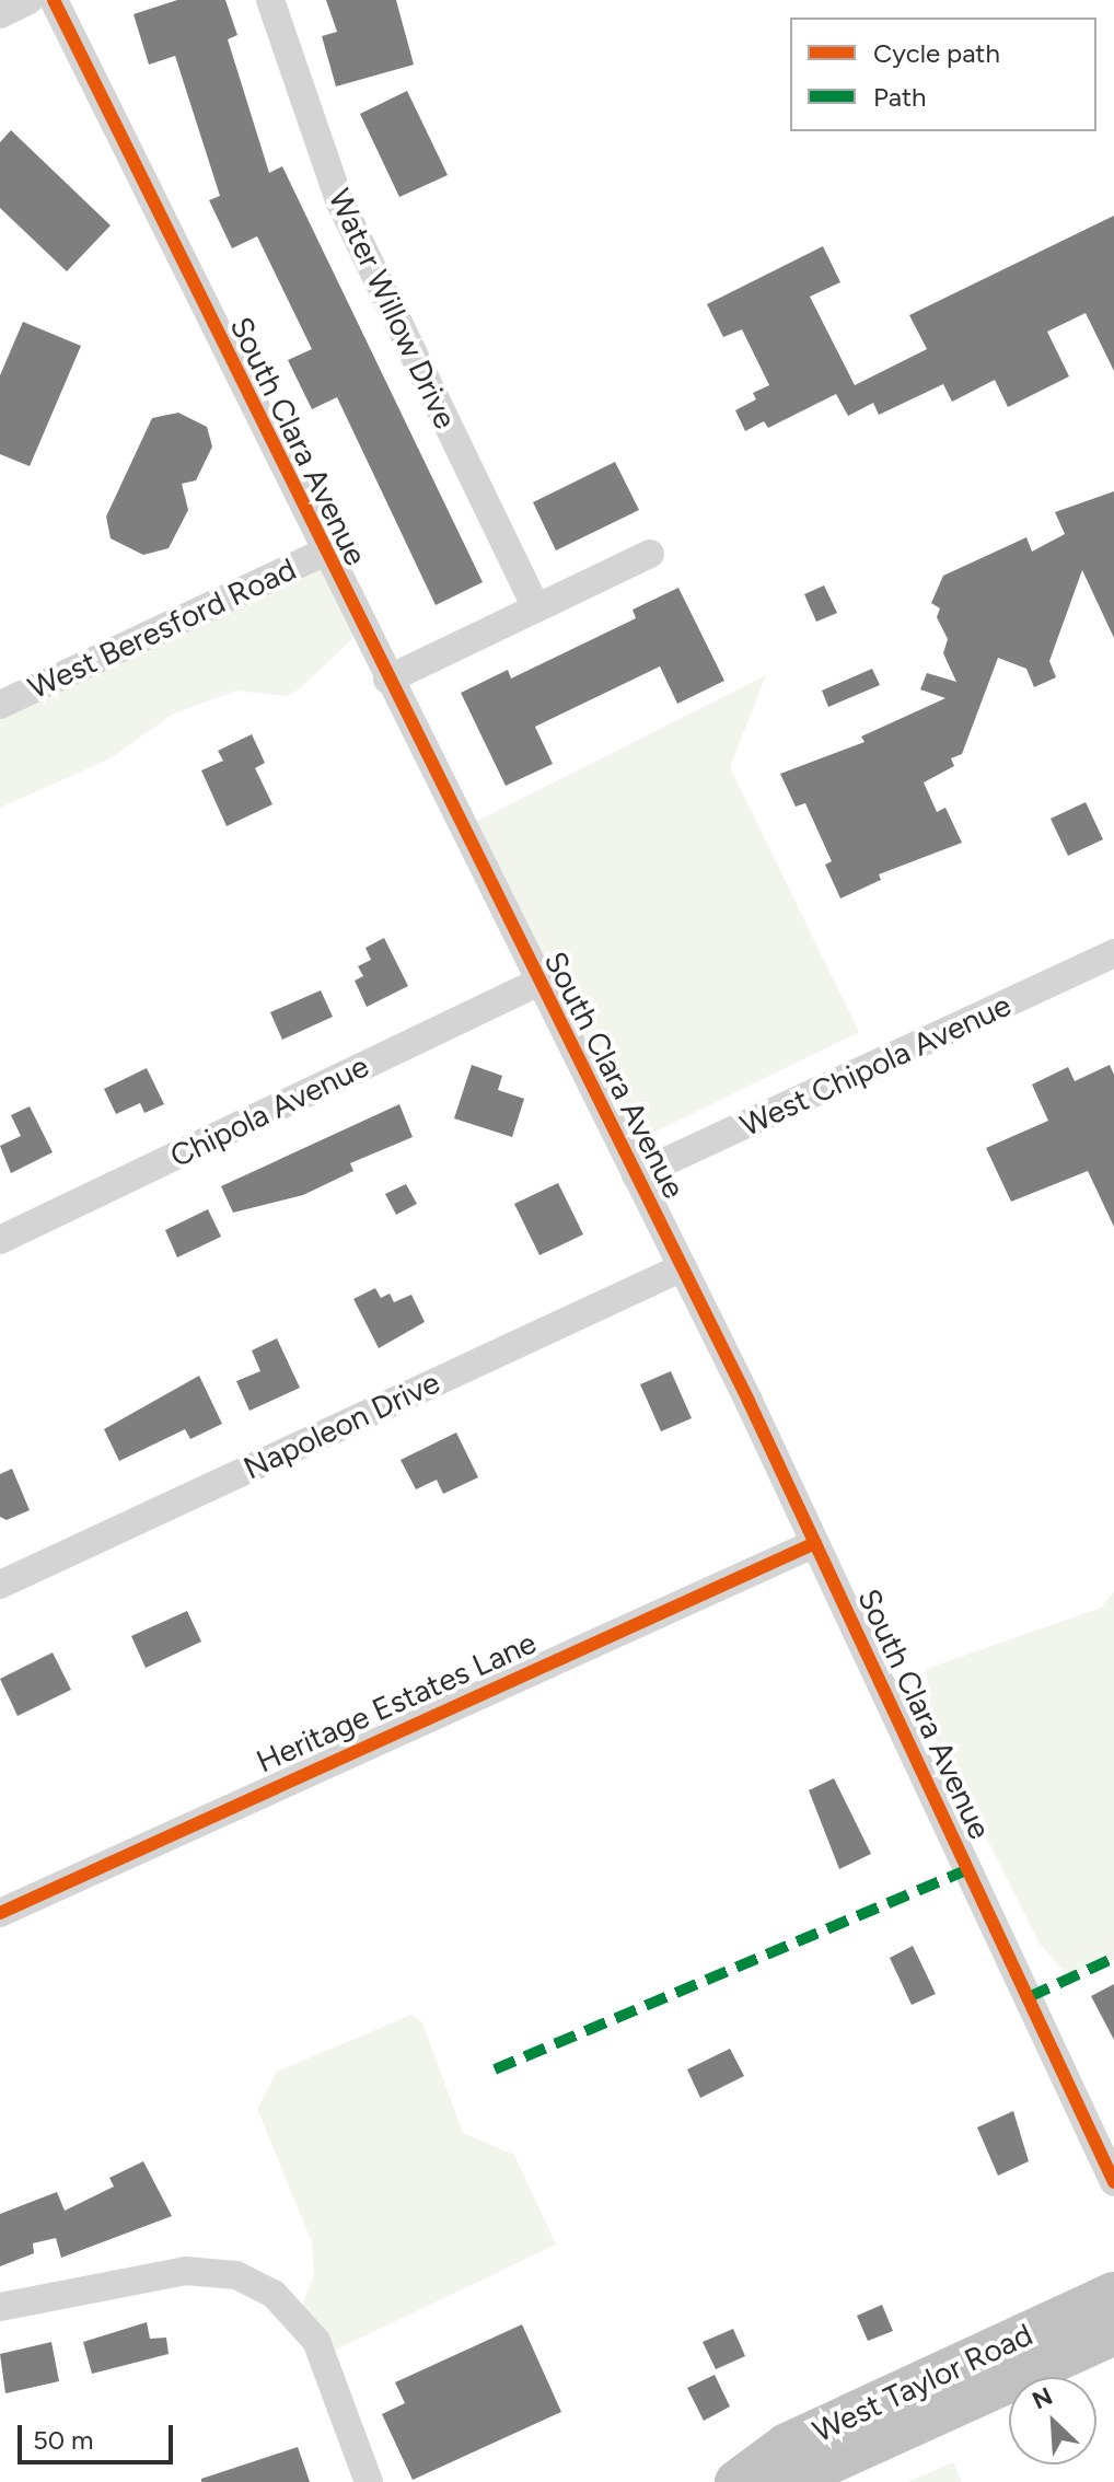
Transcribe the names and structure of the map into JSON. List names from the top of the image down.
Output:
{
  "streets": {
    "highway": ["West Taylor Road"],
    "street": [
      "Water Willow Drive",
      "South Clara Avenue",
      "West Beresford Road",
      "West Chipola Avenue",
      "Chipola Avenue",
      "Napoleon Drive",
      "Heritage Estates Lane"
    ]
  },
  "crossings": [
    ["South Clara Avenue", "West Beresford Road"],
    ["South Clara Avenue", "West Chipola Avenue"],
    ["South Clara Avenue", "Chipola Avenue"],
    ["South Clara Avenue", "Napoleon Drive"],
    ["South Clara Avenue", "Heritage Estates Lane"]
  ],
  "legend": ["Cycle path", "Path"],
  "scale_bar": "50 m",
  "north": "top left"
}
